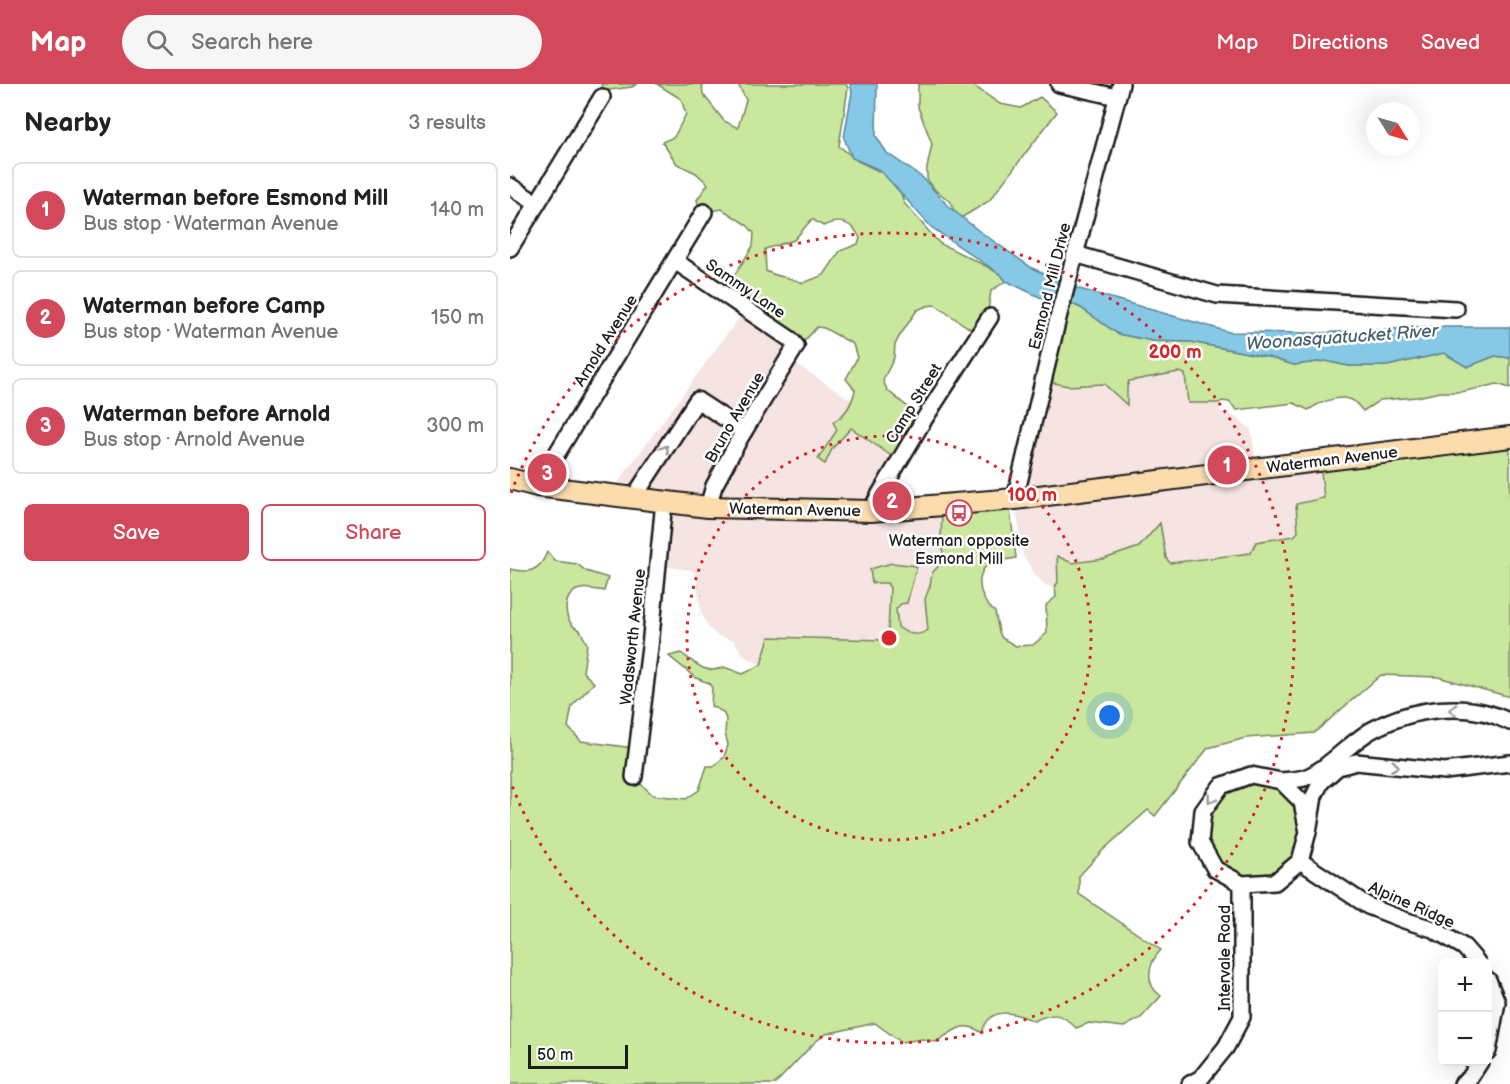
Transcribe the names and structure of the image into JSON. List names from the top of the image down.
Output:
{
  "streets": {
    "main road": ["Waterman Avenue"],
    "street": [
      "Esmond Mill Drive",
      "Sammy Lane",
      "Arnold Avenue",
      "Camp Street",
      "Bruno Avenue",
      "Wadsworth Avenue",
      "Alpine Ridge",
      "Intervale Road"
    ]
  },
  "crossings": [
    ["Esmond Mill Drive", "Waterman Avenue"],
    ["Sammy Lane", "Arnold Avenue"],
    ["Sammy Lane", "Bruno Avenue"],
    ["Arnold Avenue", "Waterman Avenue"],
    ["Camp Street", "Waterman Avenue"],
    ["Bruno Avenue", "Waterman Avenue"],
    ["Waterman Avenue", "Wadsworth Avenue"],
    ["Alpine Ridge", "Intervale Road"]
  ],
  "water": ["Woonasquatucket River"],
  "places": {
    "bus stop": ["Waterman opposite Esmond Mill"]
  },
  "scale_bar": "50 m",
  "north": "bottom right",
  "page": {
    "header": "Map",
    "search": "Search here",
    "nav": ["Map", "Directions", "Saved"],
    "heading": ["Nearby", "3 results"],
    "list": [
      {
        "mark": "1",
        "name": "Waterman before Esmond Mill",
        "note": "Bus stop · Waterman Avenue",
        "value": "140 m"
      },
      {
        "mark": "2",
        "name": "Waterman before Camp",
        "note": "Bus stop · Waterman Avenue",
        "value": "150 m"
      },
      {
        "mark": "3",
        "name": "Waterman before Arnold",
        "note": "Bus stop · Arnold Avenue",
        "value": "300 m"
      }
    ],
    "pins": ["1", "3", "2"],
    "buttons": ["Save", "Share"],
    "map_buttons": ["+", "−"],
    "scale": "50 m"
  },
  "rings": ["200 m", "100 m"]
}
